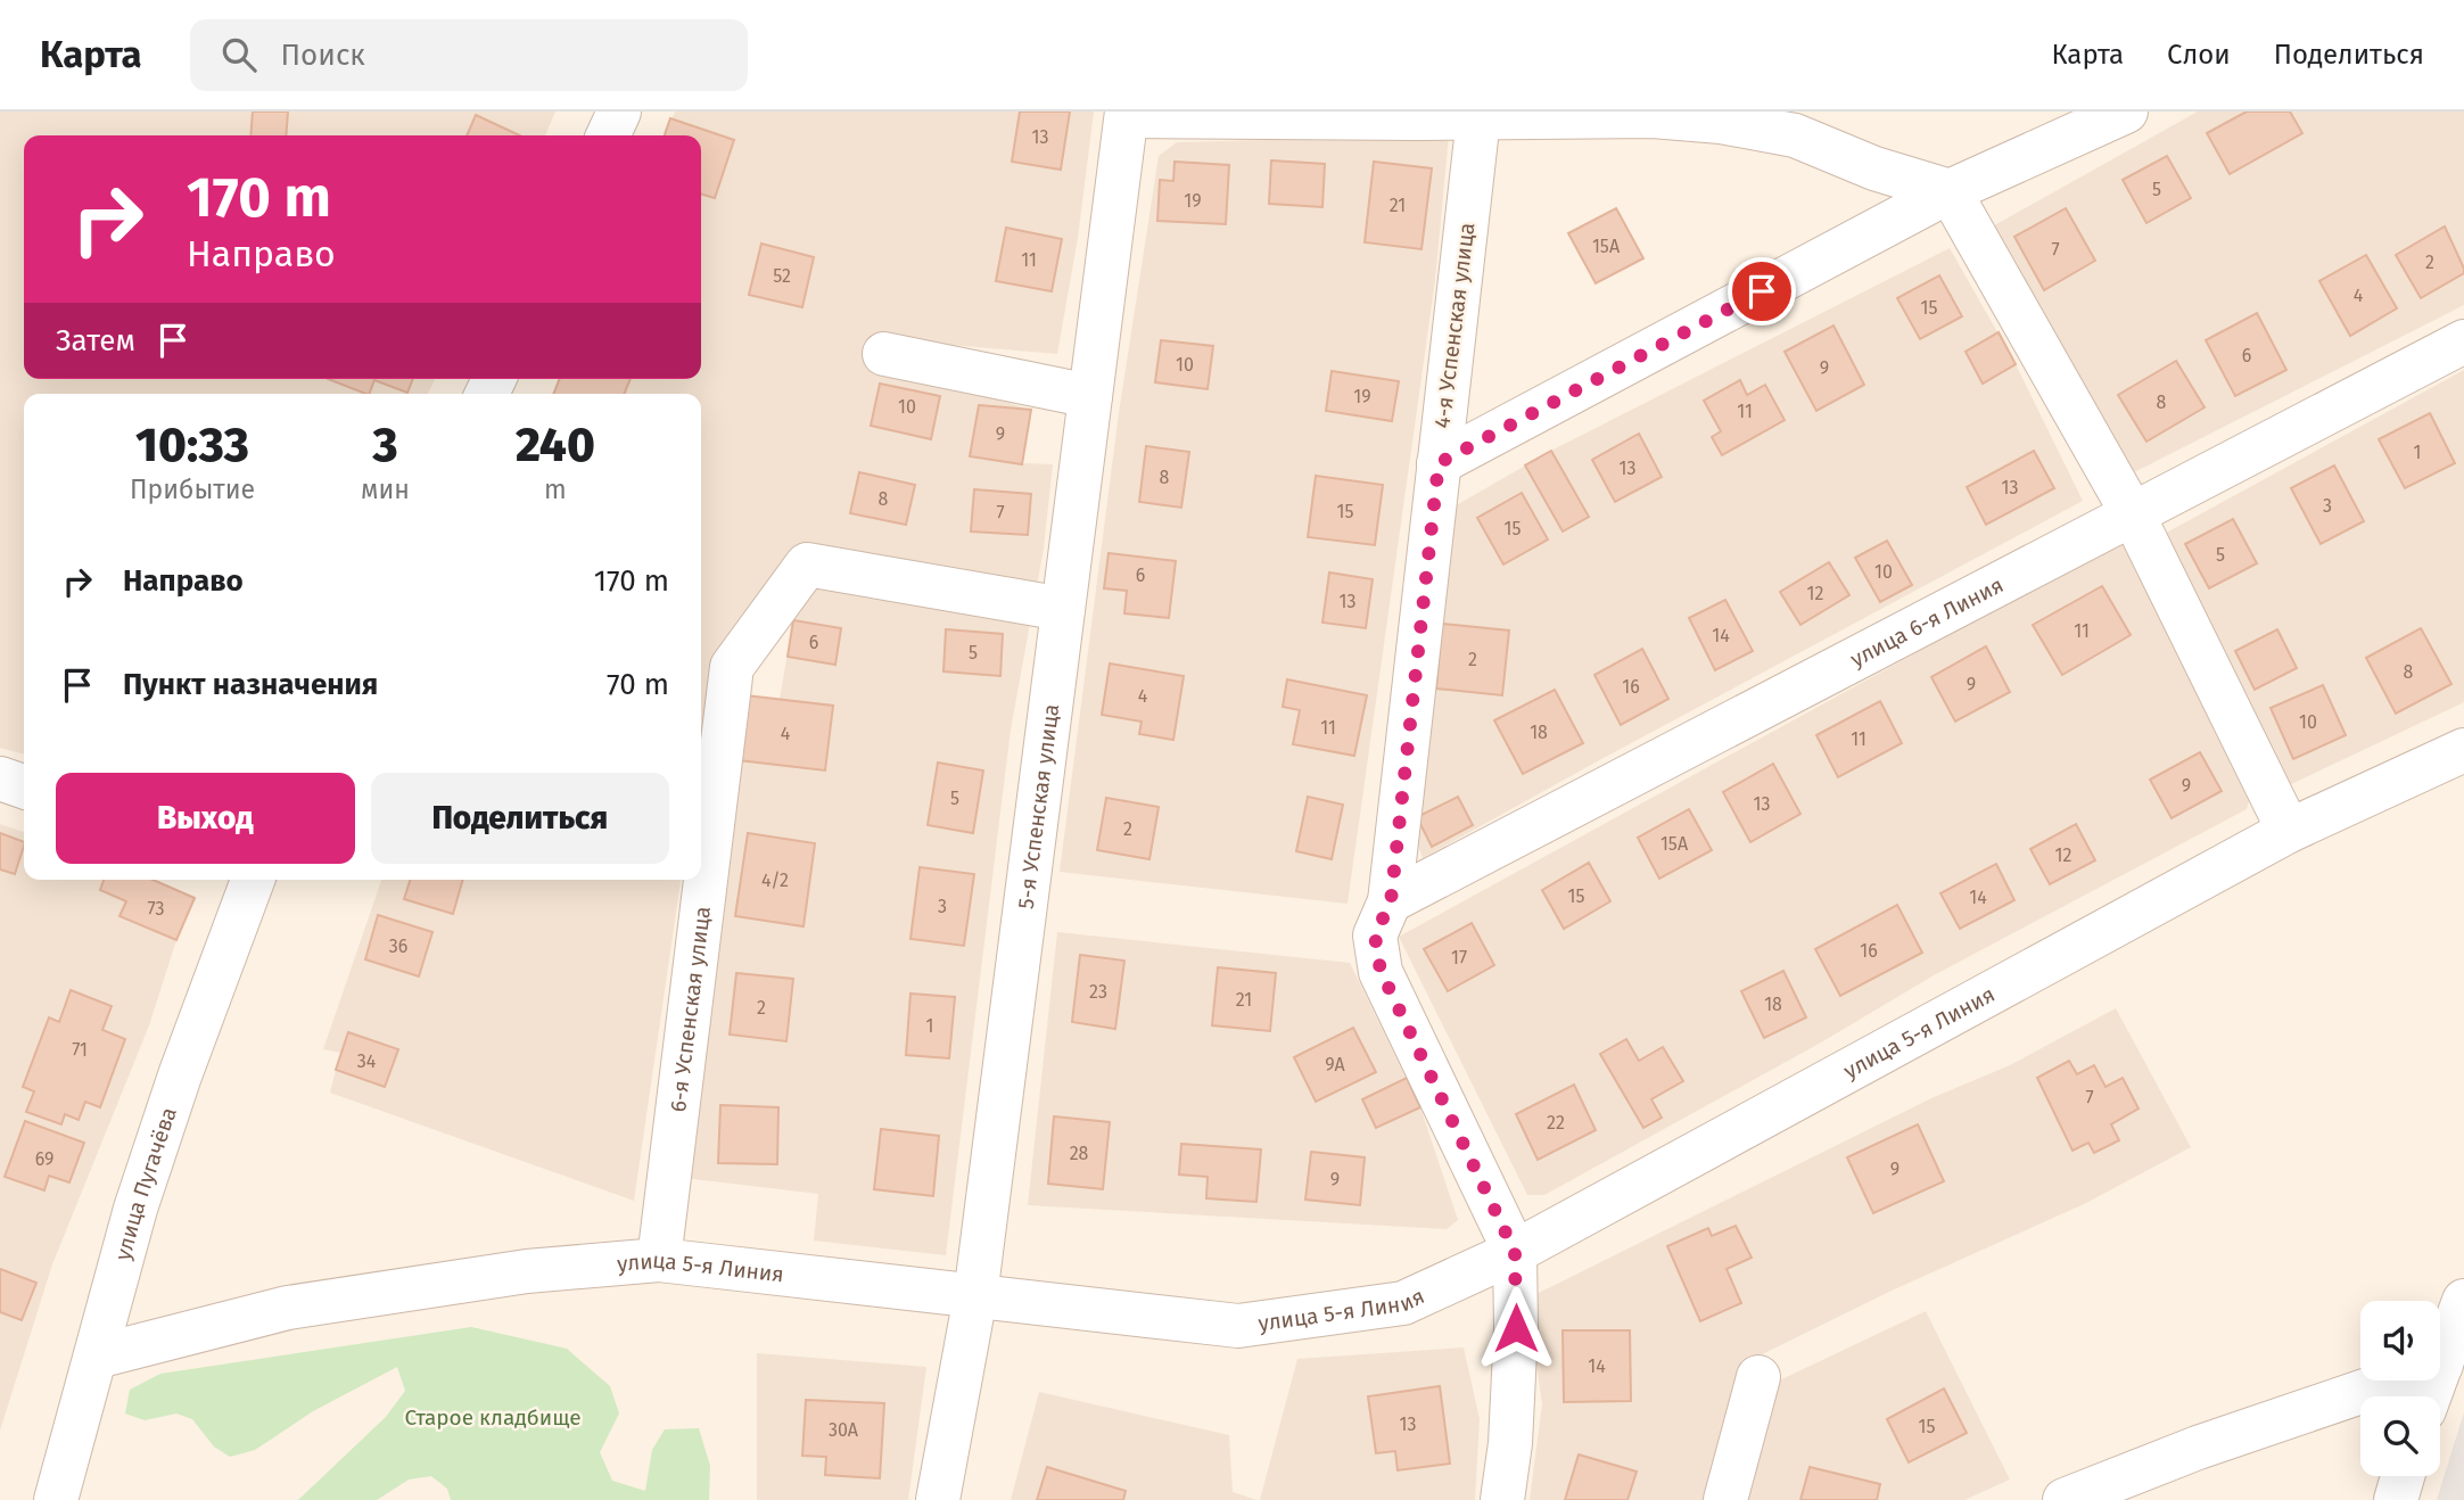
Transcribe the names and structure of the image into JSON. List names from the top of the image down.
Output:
{
  "streets": {
    "street": [
      "4-я Успенская улица",
      "улица 6-я Линия",
      "5-я Успенская улица",
      "6-я Успенская улица",
      "улица 5-я Линия",
      "улица Пугачёва"
    ]
  },
  "crossings": [
    ["4-я Успенская улица", "улица 6-я Линия"],
    ["4-я Успенская улица", "улица 5-я Линия"],
    ["5-я Успенская улица", "6-я Успенская улица"],
    ["5-я Успенская улица", "улица 5-я Линия"],
    ["6-я Успенская улица", "улица 5-я Линия"],
    ["улица 5-я Линия", "улица Пугачёва"]
  ],
  "parks": ["Старое кладбище"],
  "house_numbers": [
    "13",
    "5",
    "19",
    "21",
    "15А",
    "7",
    "11",
    "2",
    "52",
    "4",
    "15",
    "6",
    "10",
    "9",
    "19",
    "8",
    "10",
    "11",
    "9",
    "1",
    "13",
    "8",
    "13",
    "8",
    "3",
    "15",
    "7",
    "15",
    "5",
    "10",
    "6",
    "12",
    "13",
    "11",
    "14",
    "6",
    "5",
    "2",
    "8",
    "9",
    "16",
    "4",
    "10",
    "11",
    "18",
    "4",
    "11",
    "9",
    "5",
    "13",
    "2",
    "15А",
    "12",
    "4/2",
    "15",
    "14",
    "3",
    "73",
    "36",
    "16",
    "17",
    "23",
    "21",
    "18",
    "2",
    "1",
    "71",
    "34",
    "9А",
    "7",
    "22",
    "28",
    "69",
    "9",
    "9",
    "14",
    "13",
    "15",
    "30А"
  ],
  "page": {
    "header": "Карта",
    "search": "Поиск",
    "nav": ["Карта", "Слои", "Поделиться"],
    "turn": ["170 m", "Направо"],
    "then": "Затем",
    "eta": [
      "10:33",
      "Прибытие",
      "3",
      "мин",
      "240",
      "m"
    ],
    "list": [
      {
        "name": "Направо",
        "value": "170 m"
      },
      {
        "name": "Пункт назначения",
        "value": "70 m"
      }
    ],
    "buttons": ["Выход", "Поделиться"]
  }
}
